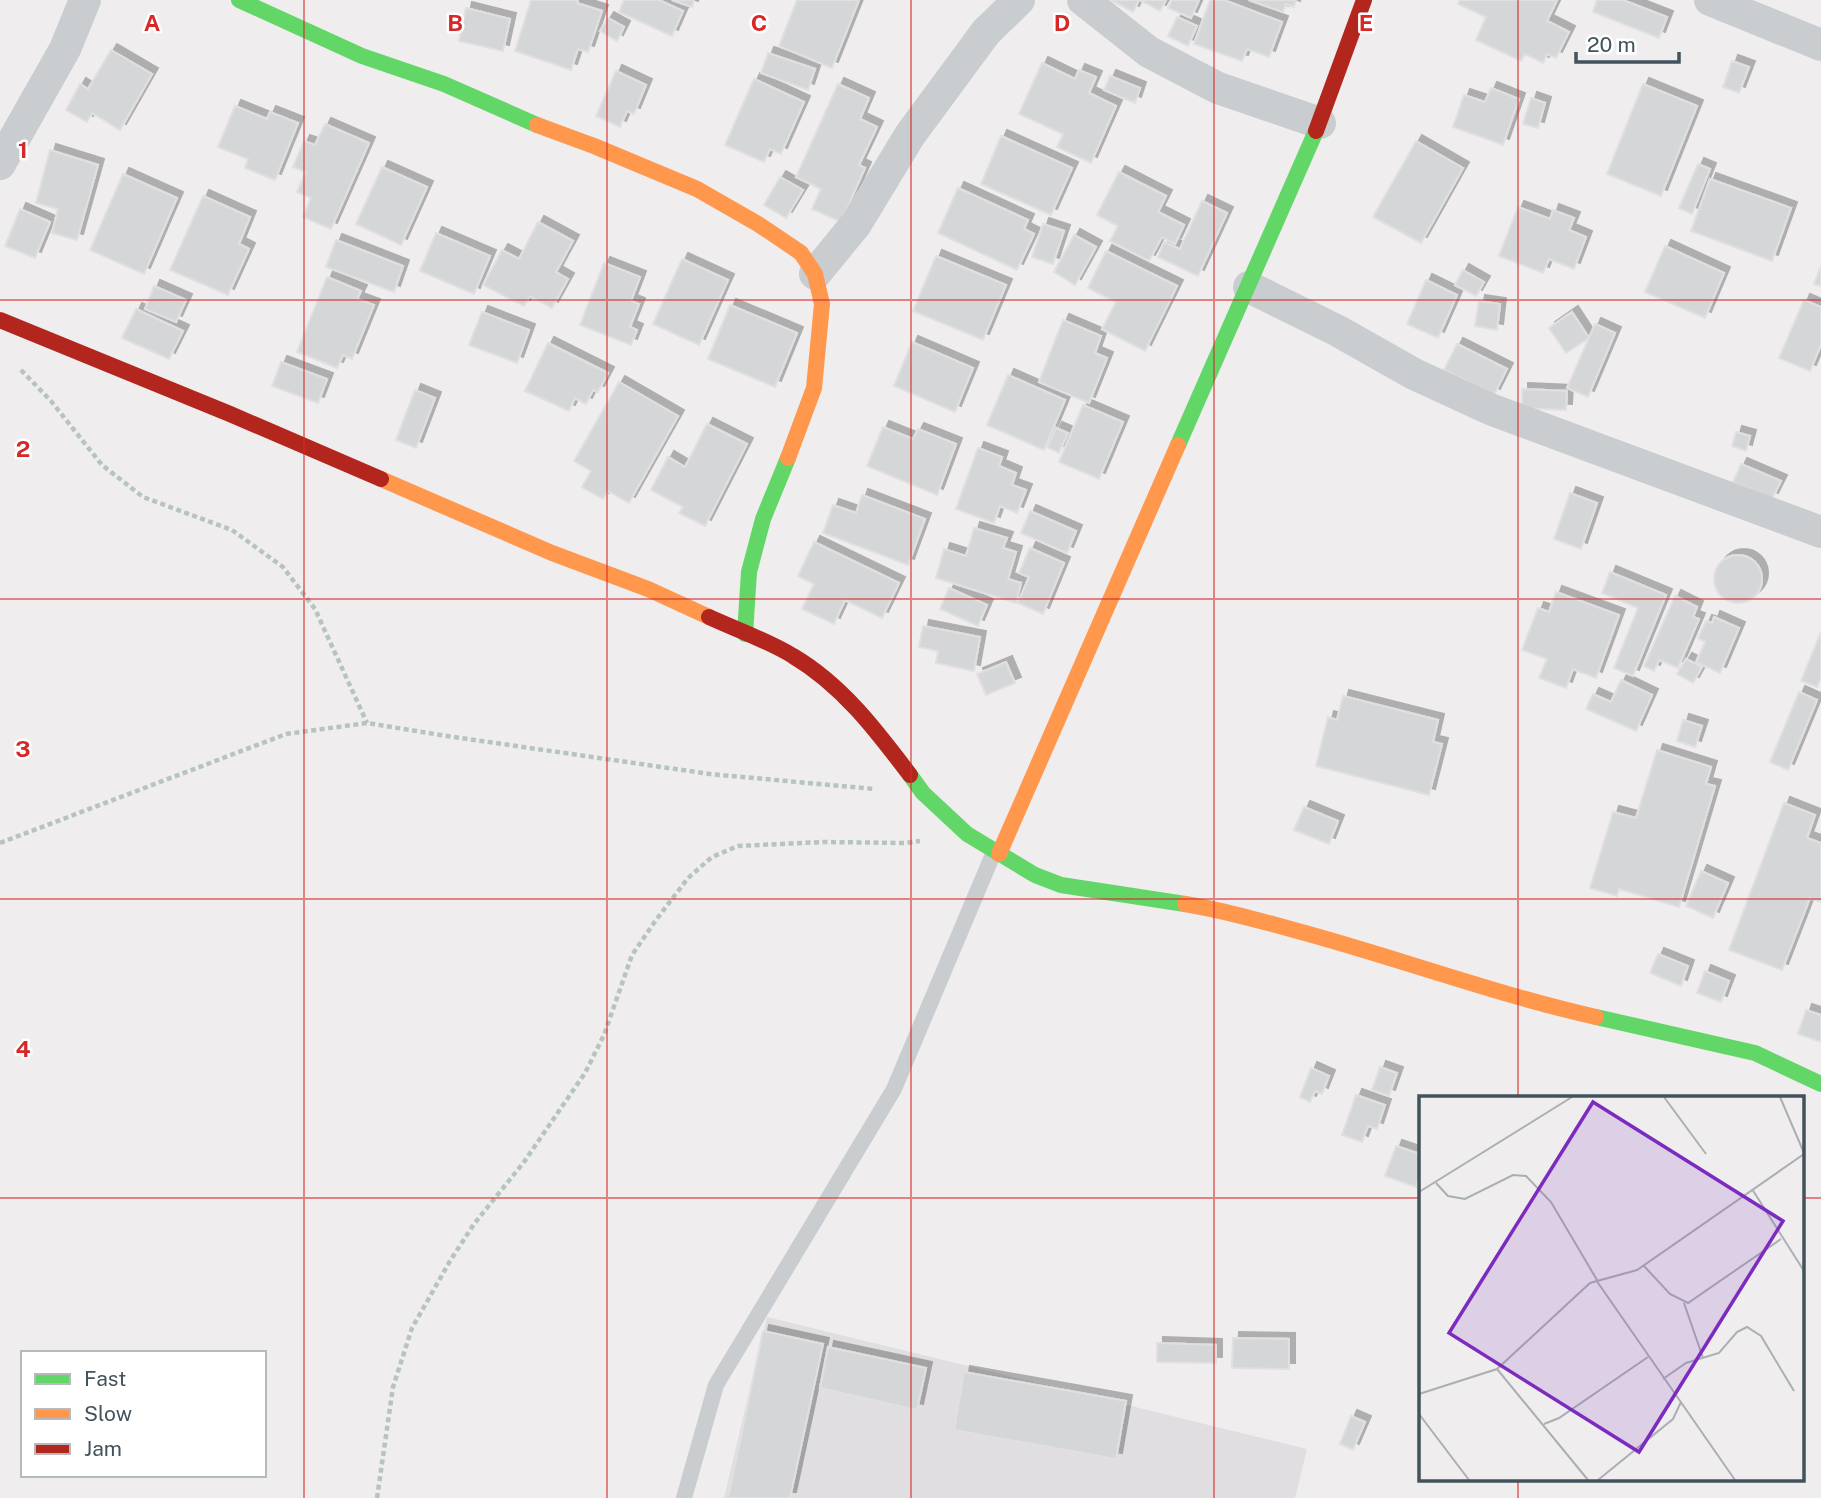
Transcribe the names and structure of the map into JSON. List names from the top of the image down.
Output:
{
  "legend": ["Fast", "Slow", "Jam"],
  "scale_bar": "20 m",
  "grid": {
    "columns": [
      "A",
      "B",
      "C",
      "D",
      "E"
    ],
    "rows": [
      "1",
      "2",
      "3",
      "4"
    ]
  }
}
